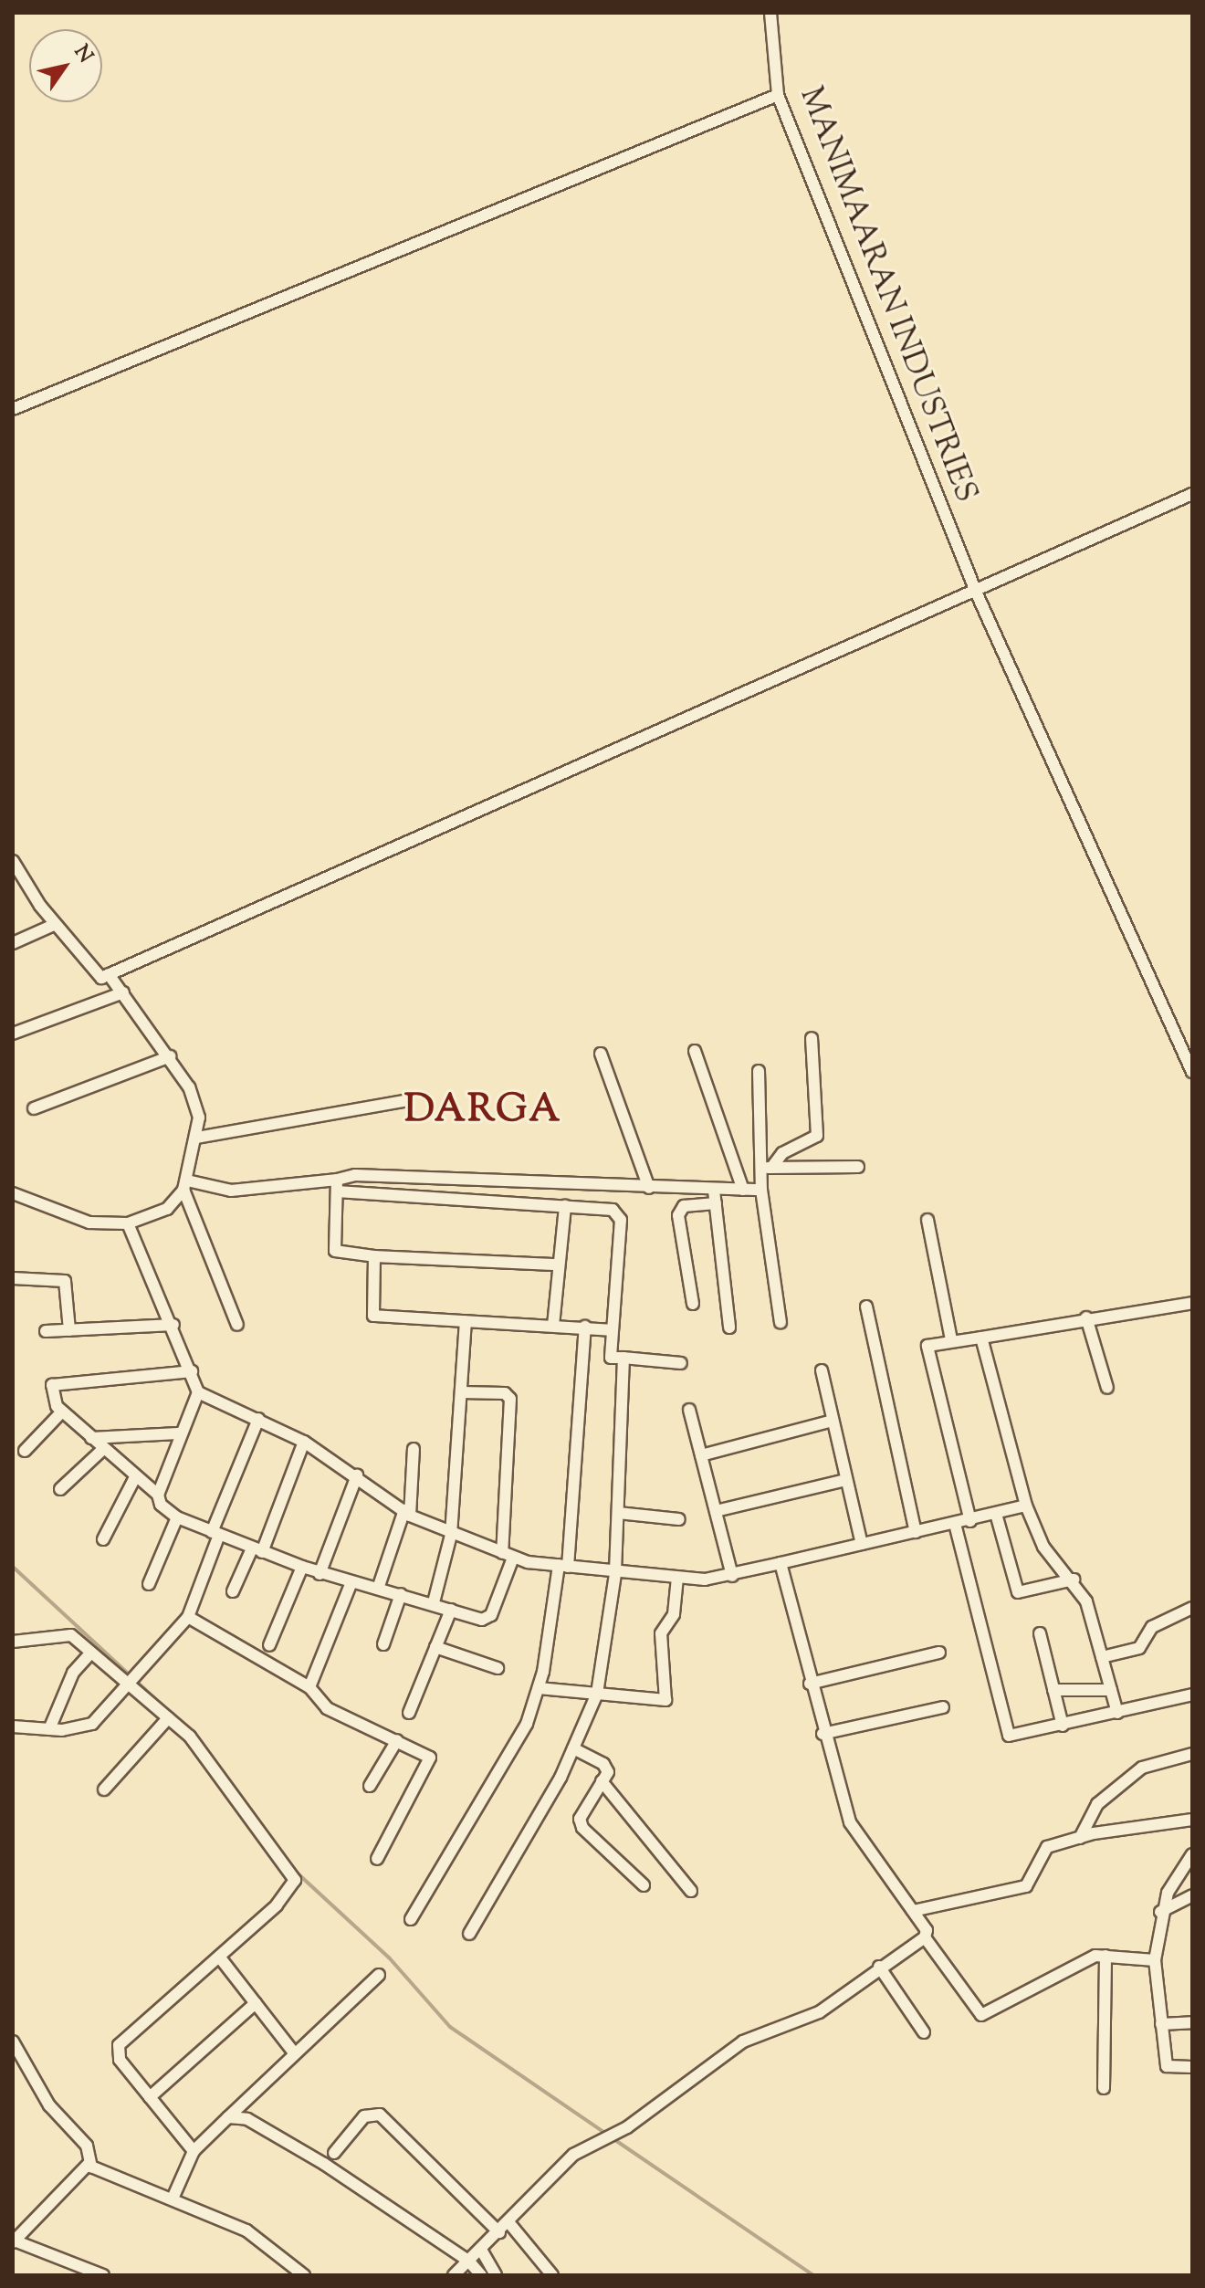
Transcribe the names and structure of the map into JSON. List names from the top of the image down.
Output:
{
  "streets": {
    "street": ["MANIMAARAN INDUSTRIES"]
  },
  "districts": ["DARGA"],
  "north": "top right"
}
